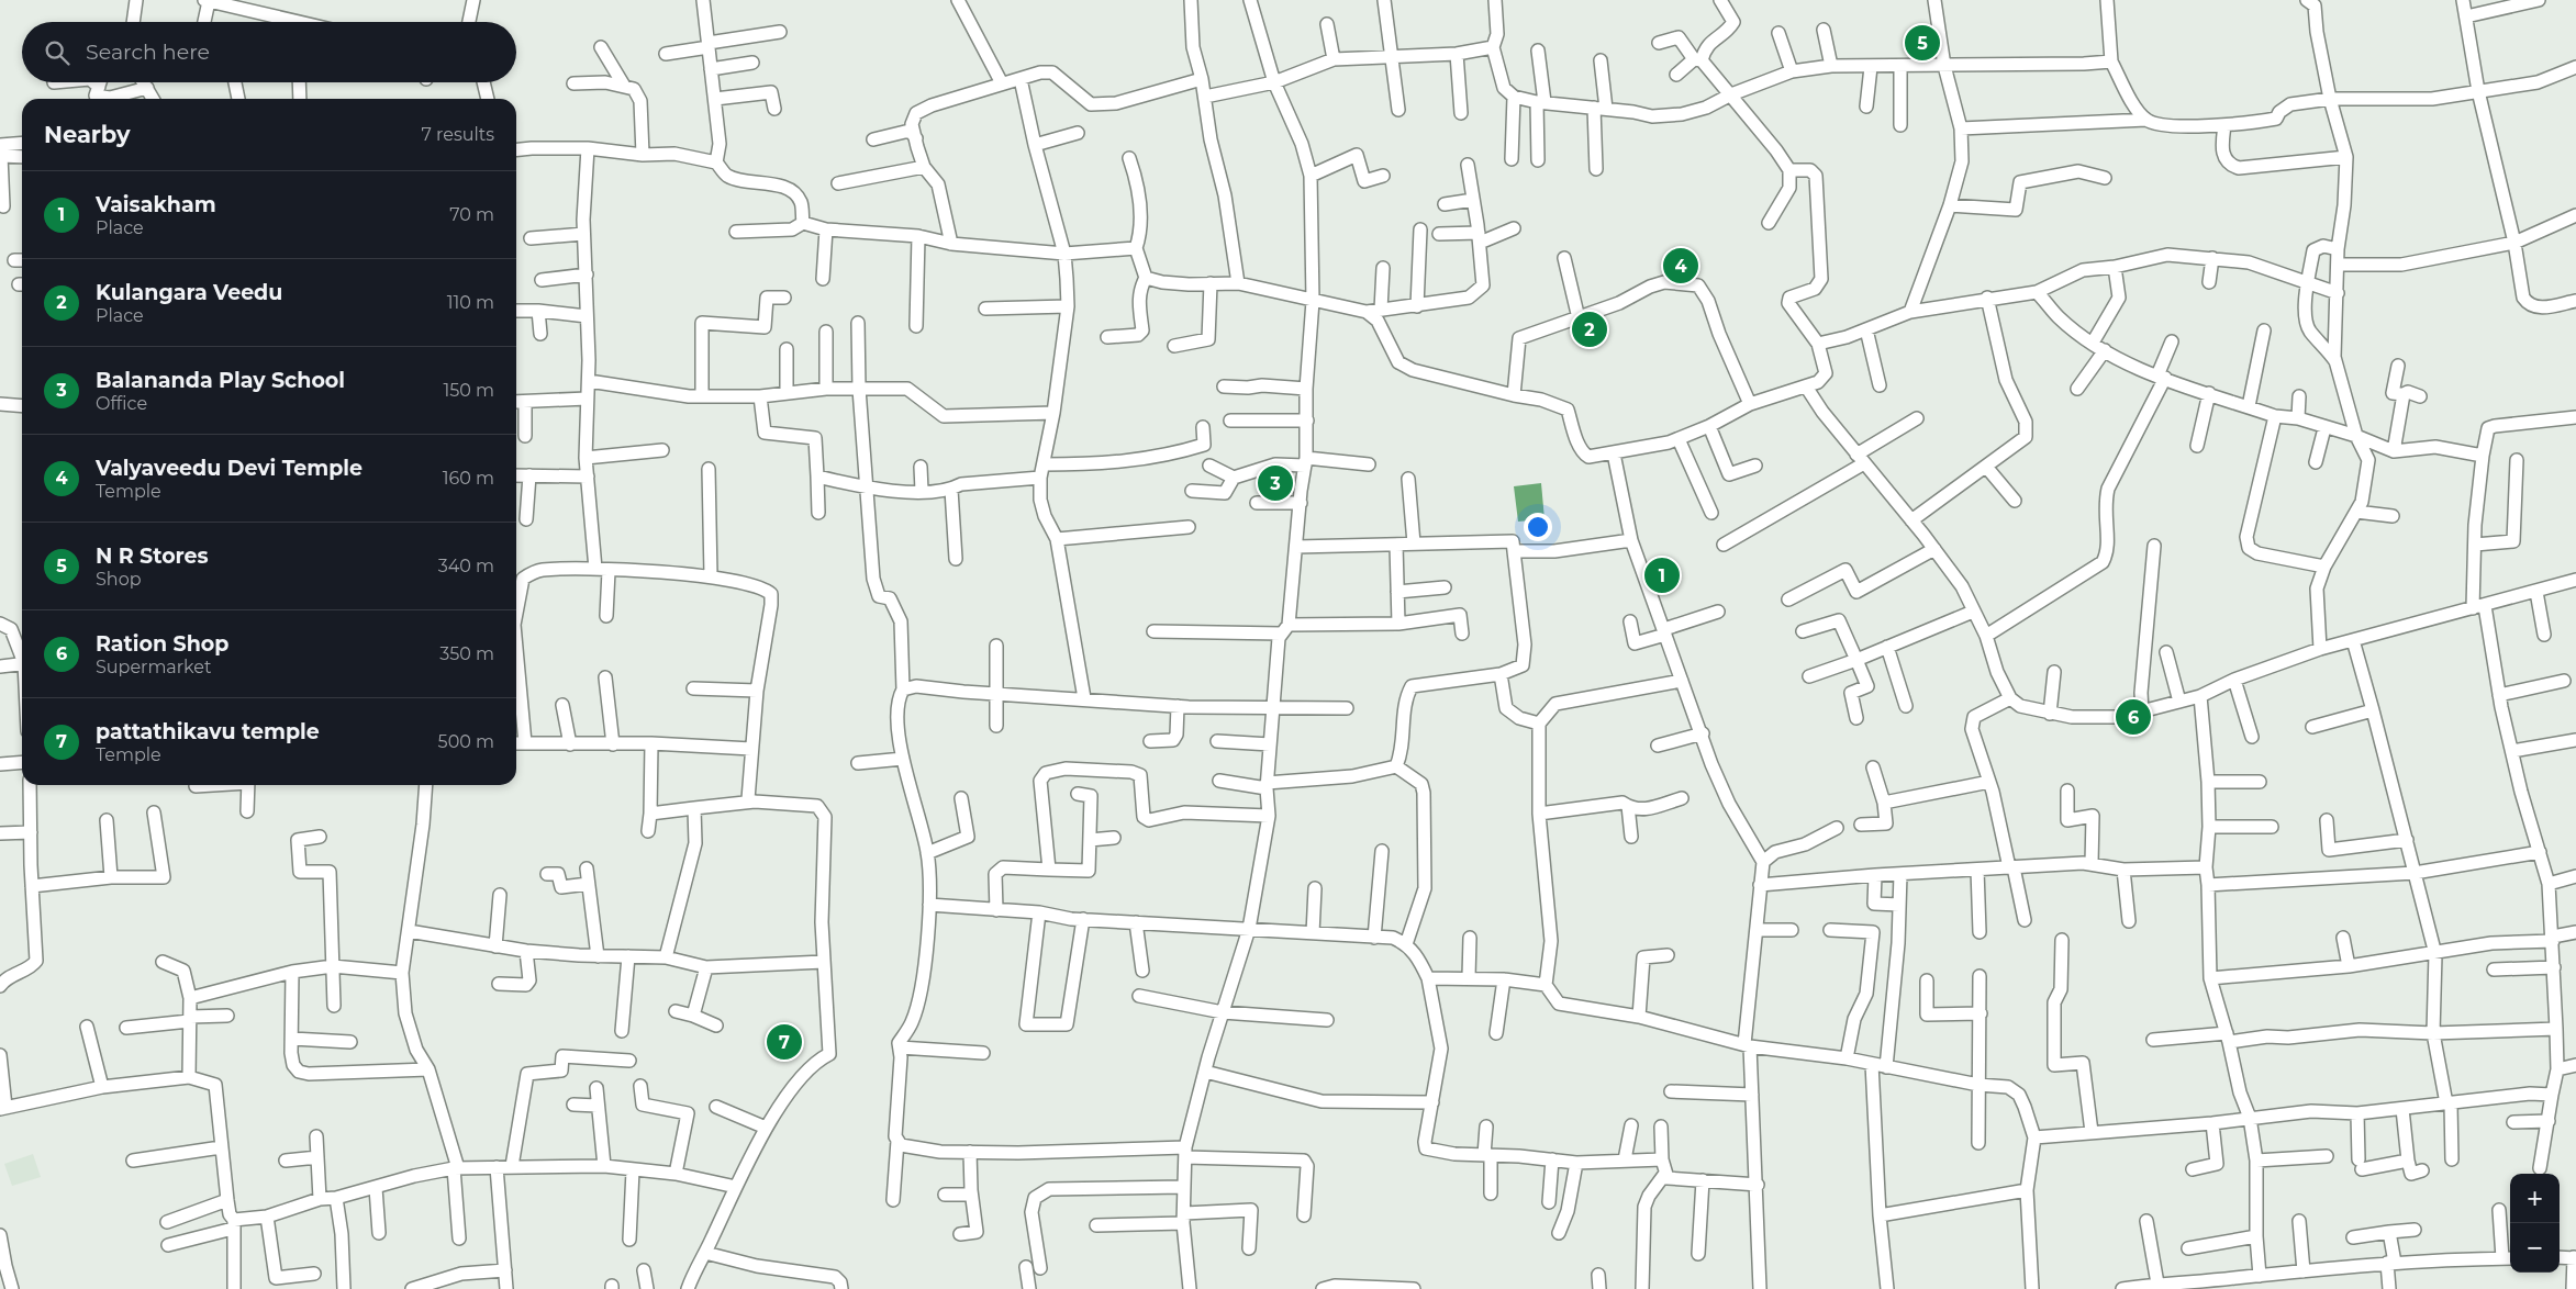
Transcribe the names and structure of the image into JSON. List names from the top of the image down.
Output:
{
  "page": {
    "search": "Search here",
    "pins": [
      "5",
      "4",
      "2",
      "3",
      "1",
      "6",
      "7"
    ],
    "heading": ["Nearby", "7 results"],
    "list": [
      {
        "mark": "1",
        "name": "Vaisakham",
        "note": "Place",
        "value": "70 m"
      },
      {
        "mark": "2",
        "name": "Kulangara Veedu",
        "note": "Place",
        "value": "110 m"
      },
      {
        "mark": "3",
        "name": "Balananda Play School",
        "note": "Office",
        "value": "150 m"
      },
      {
        "mark": "4",
        "name": "Valyaveedu Devi Temple",
        "note": "Temple",
        "value": "160 m"
      },
      {
        "mark": "5",
        "name": "N R Stores",
        "note": "Shop",
        "value": "340 m"
      },
      {
        "mark": "6",
        "name": "Ration Shop",
        "note": "Supermarket",
        "value": "350 m"
      },
      {
        "mark": "7",
        "name": "pattathikavu temple",
        "note": "Temple",
        "value": "500 m"
      }
    ],
    "map_buttons": ["+", "−"]
  }
}
